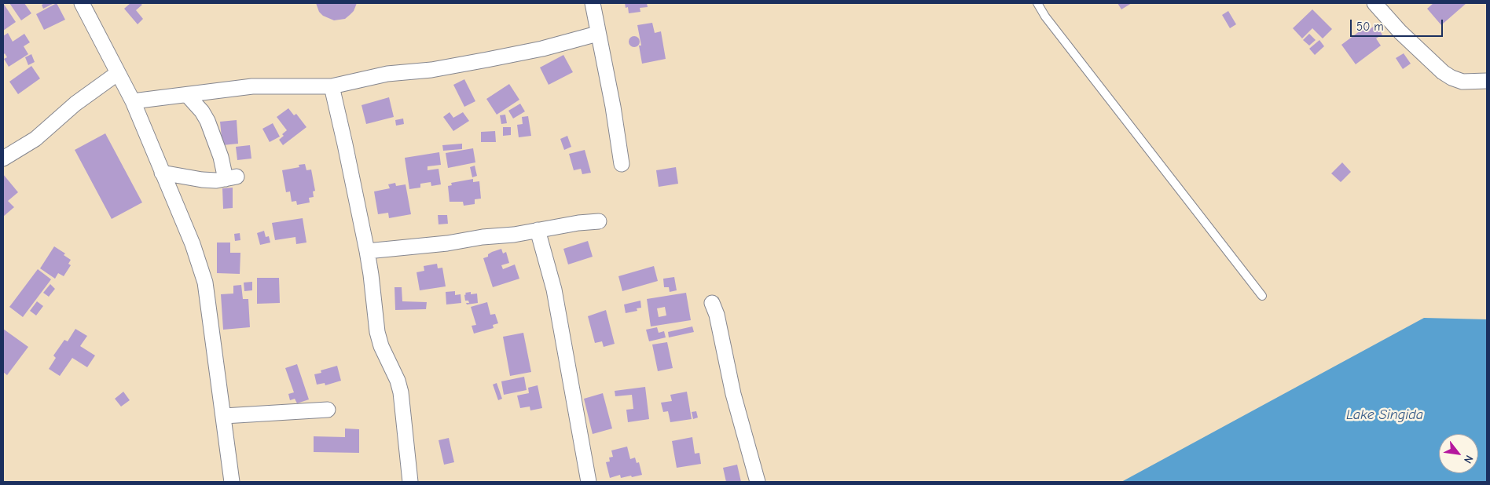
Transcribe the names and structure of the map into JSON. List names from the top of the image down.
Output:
{
  "water": ["Lake Singida"],
  "scale_bar": "50 m",
  "north": "bottom right"
}
